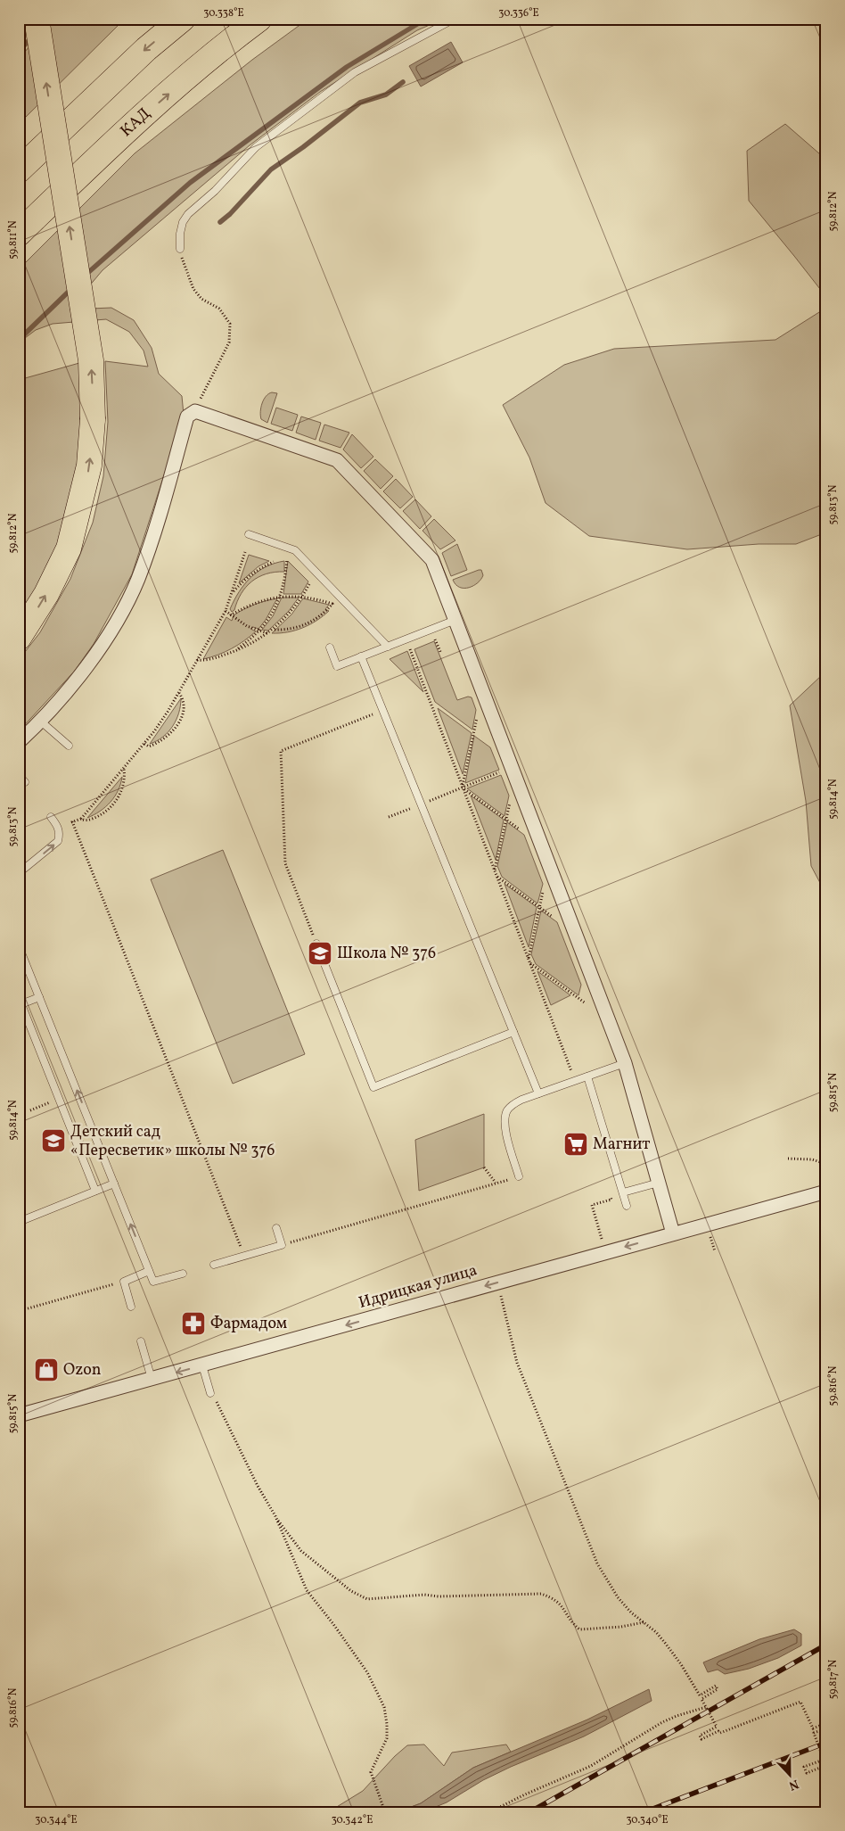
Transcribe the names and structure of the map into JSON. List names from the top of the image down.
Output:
{
  "streets": {
    "highway": ["КАД"],
    "street": ["Идрицкая улица"]
  },
  "one_way": ["Идрицкая улица"],
  "places": {
    "school or university": ["Школа № 376", "Детский сад «Пересветик» школы № 376"],
    "supermarket": ["Магнит"],
    "pharmacy": ["Фармадом"],
    "shop": ["Ozon"]
  },
  "north": "bottom",
  "coordinates": [
    "30.338°E",
    "30.336°E",
    "59.812°N",
    "59.811°N",
    "59.813°N",
    "59.814°N",
    "59.815°N",
    "59.816°N",
    "59.817°N",
    "30.344°E",
    "30.342°E",
    "30.340°E"
  ]
}
